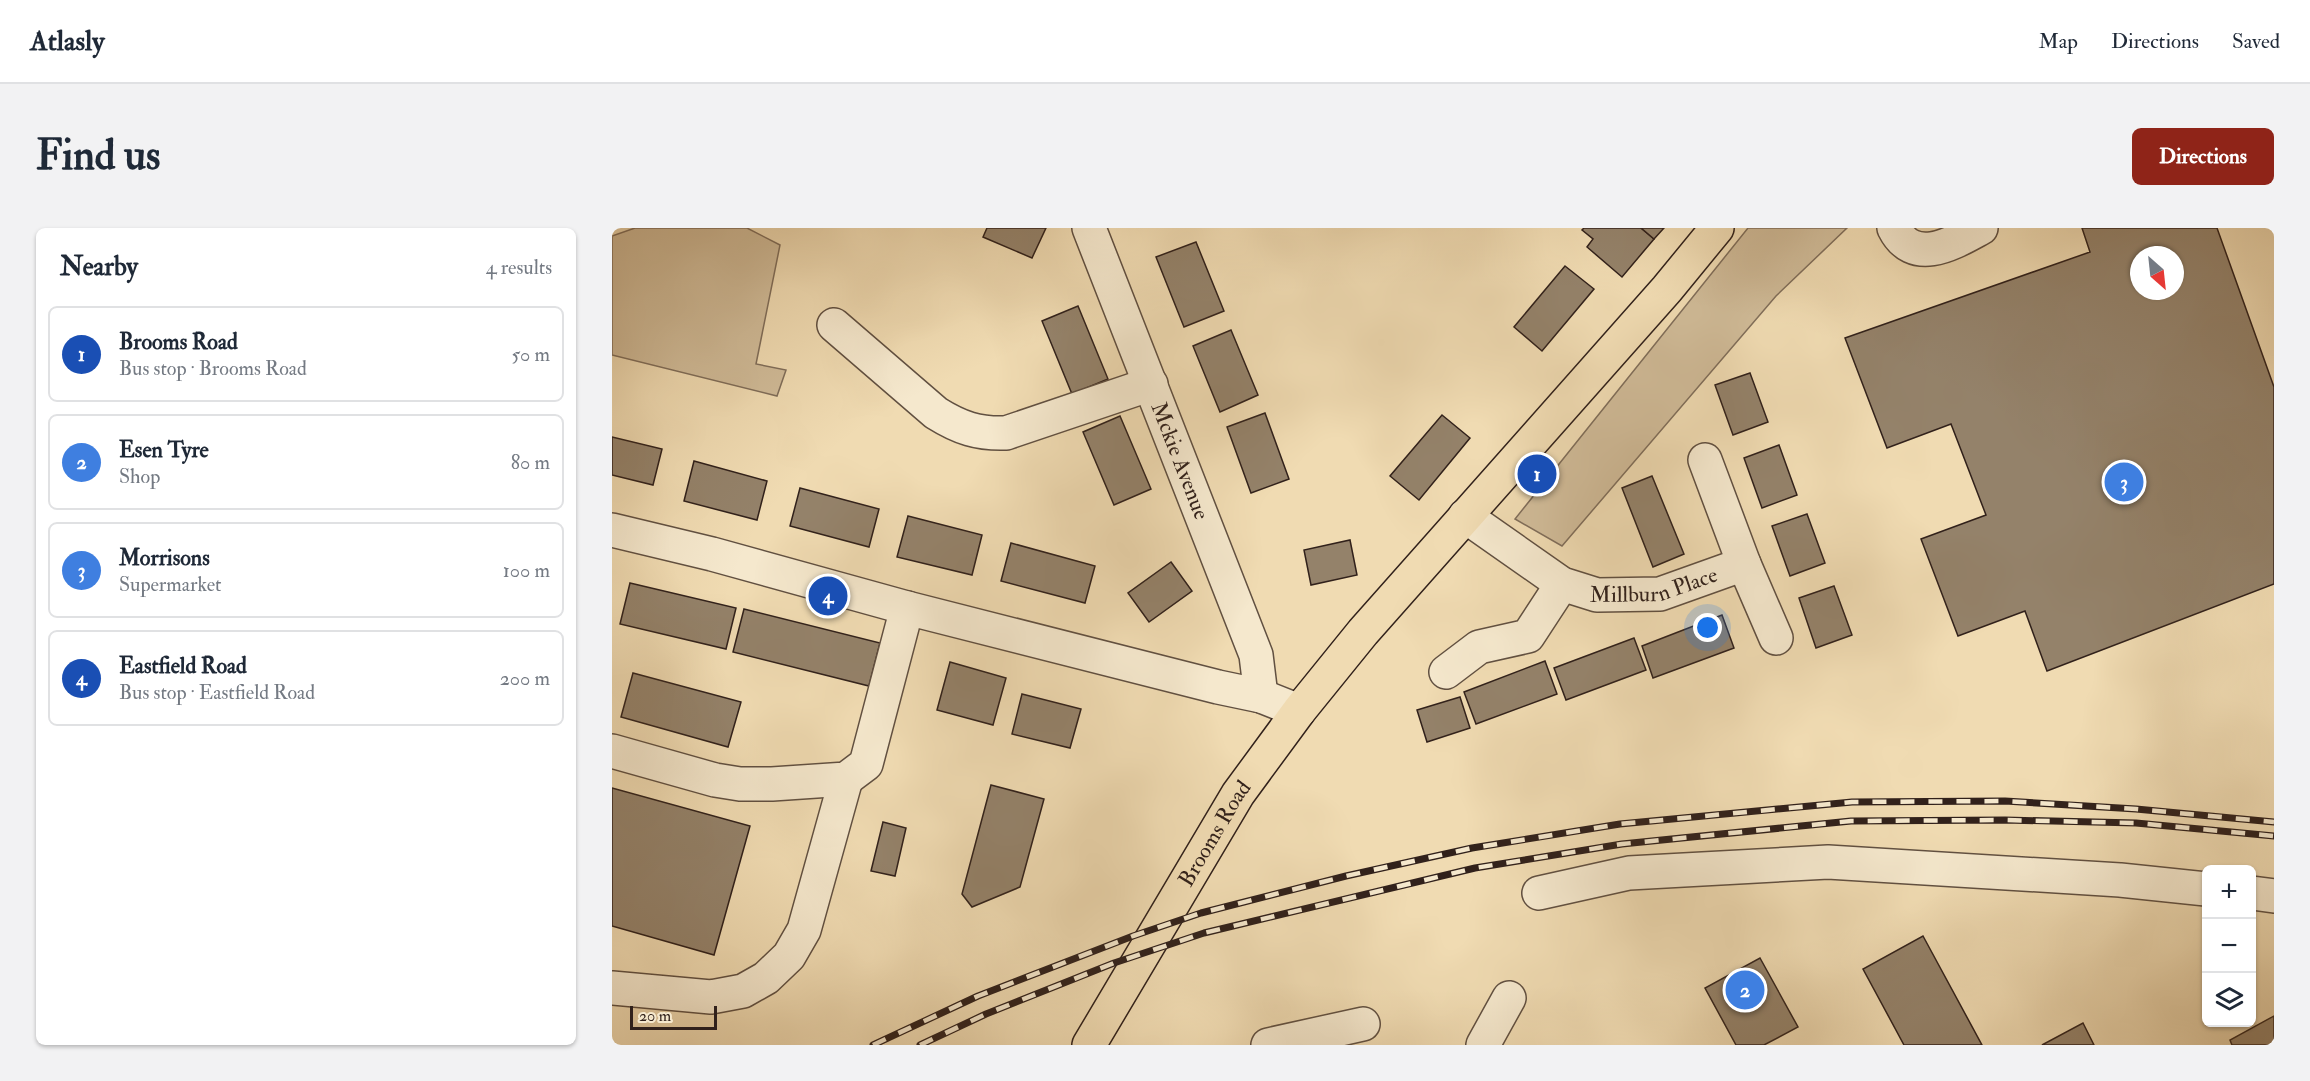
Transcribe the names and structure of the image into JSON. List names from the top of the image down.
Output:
{
  "streets": {
    "main road": ["Brooms Road"],
    "street": ["Mckie Avenue", "Millburn Place"]
  },
  "crossings": [
    ["Millburn Place", "Brooms Road"]
  ],
  "scale_bar": "20 m",
  "north": "bottom right",
  "page": {
    "header": "Atlasly",
    "nav": ["Map", "Directions", "Saved"],
    "buttons": "Directions",
    "title": "Find us",
    "heading": ["Nearby", "4 results"],
    "list": [
      {
        "mark": "1",
        "name": "Brooms Road",
        "note": "Bus stop · Brooms Road",
        "value": "50 m"
      },
      {
        "mark": "2",
        "name": "Esen Tyre",
        "note": "Shop",
        "value": "80 m"
      },
      {
        "mark": "3",
        "name": "Morrisons",
        "note": "Supermarket",
        "value": "100 m"
      },
      {
        "mark": "4",
        "name": "Eastfield Road",
        "note": "Bus stop · Eastfield Road",
        "value": "200 m"
      }
    ],
    "pins": [
      "1",
      "3",
      "4",
      "2"
    ],
    "map_buttons": ["+", "−"],
    "scale": "20 m"
  }
}
